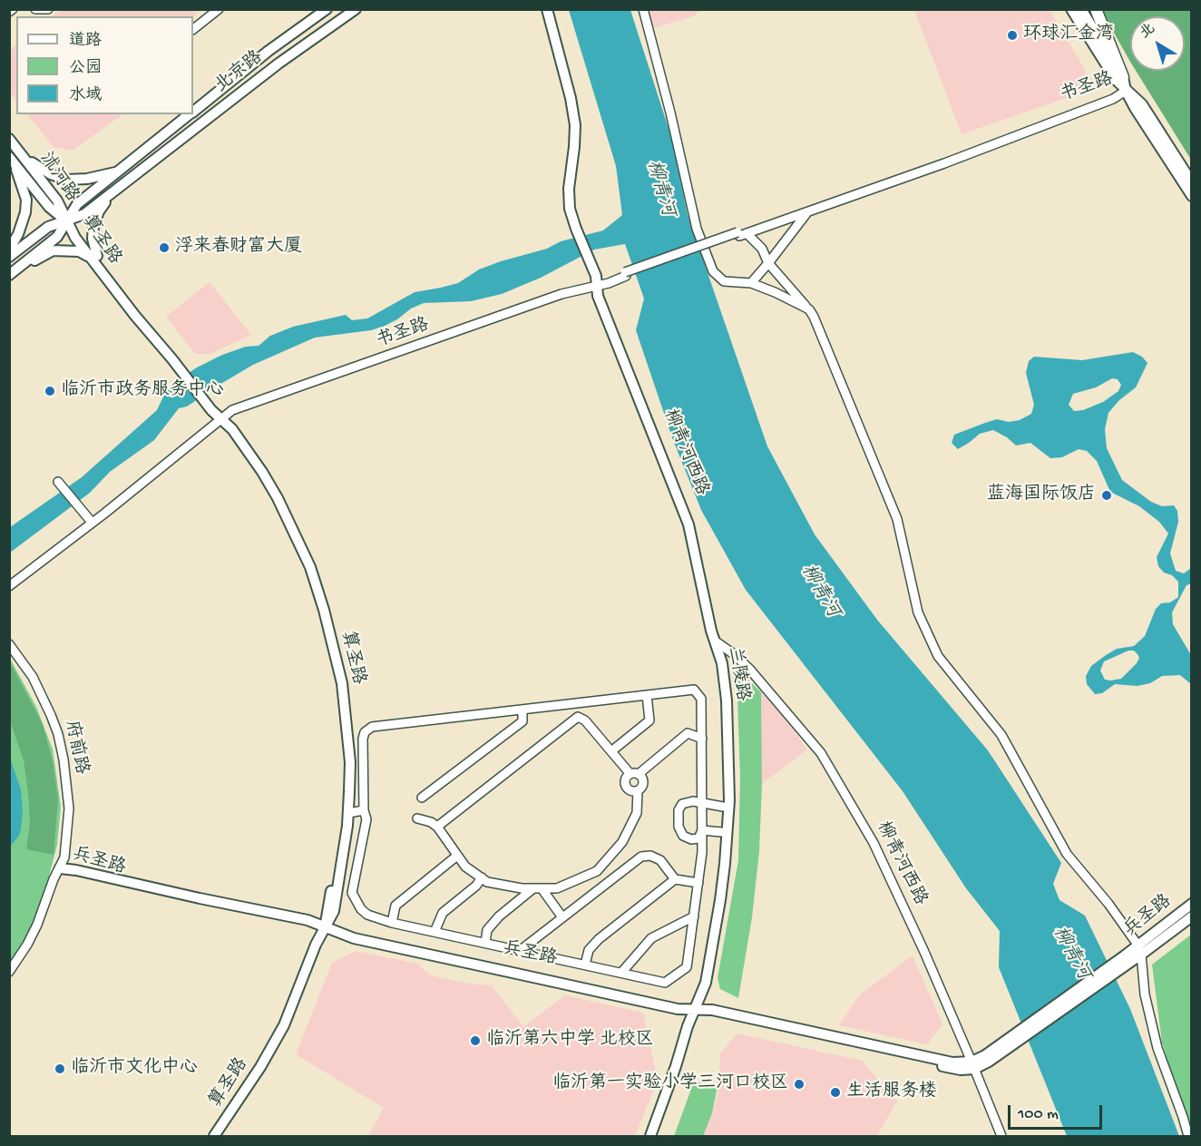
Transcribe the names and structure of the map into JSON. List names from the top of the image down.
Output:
{
  "streets": {
    "main road": [
      "北京路",
      "沭河路",
      "算圣路",
      "柳青河西路",
      "兰陵路",
      "兵圣路"
    ],
    "street": ["书圣路", "府前路"]
  },
  "crossings": [
    ["北京路", "沭河路"],
    ["北京路", "算圣路"],
    ["书圣路", "算圣路"],
    ["书圣路", "柳青河西路"],
    ["沭河路", "算圣路"],
    ["算圣路", "兵圣路"],
    ["柳青河西路", "兰陵路"],
    ["柳青河西路", "兵圣路"],
    ["兰陵路", "兵圣路"],
    ["府前路", "兵圣路"]
  ],
  "water": ["柳青河"],
  "places": [
    "环球汇金湾",
    "浮来春财富大厦",
    "临沂市政务服务中心",
    "蓝海国际饭店",
    "临沂第六中学 北校区",
    "临沂市文化中心",
    "临沂第一实验小学三河口校区",
    "生活服务楼"
  ],
  "legend": ["道路", "公园", "水域"],
  "scale_bar": "100 m",
  "north": "top left"
}
